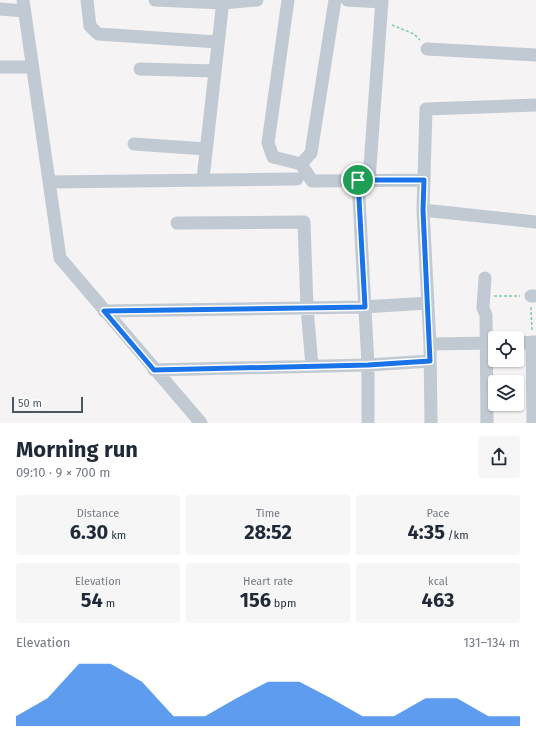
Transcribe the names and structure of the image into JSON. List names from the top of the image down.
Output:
{
  "scale_bar": "50 m",
  "page": {
    "scale": "50 m",
    "heading": ["Morning run", "09:10 · 9 × 700 m"],
    "stats": [
      ["Distance", "6.30 km"],
      ["Time", "28:52"],
      ["Pace", "4:35 /km"],
      ["Elevation", "54 m"],
      ["Heart rate", "156 bpm"],
      ["kcal", "463"]
    ],
    "chart": ["Elevation", "131–134 m"]
  }
}
